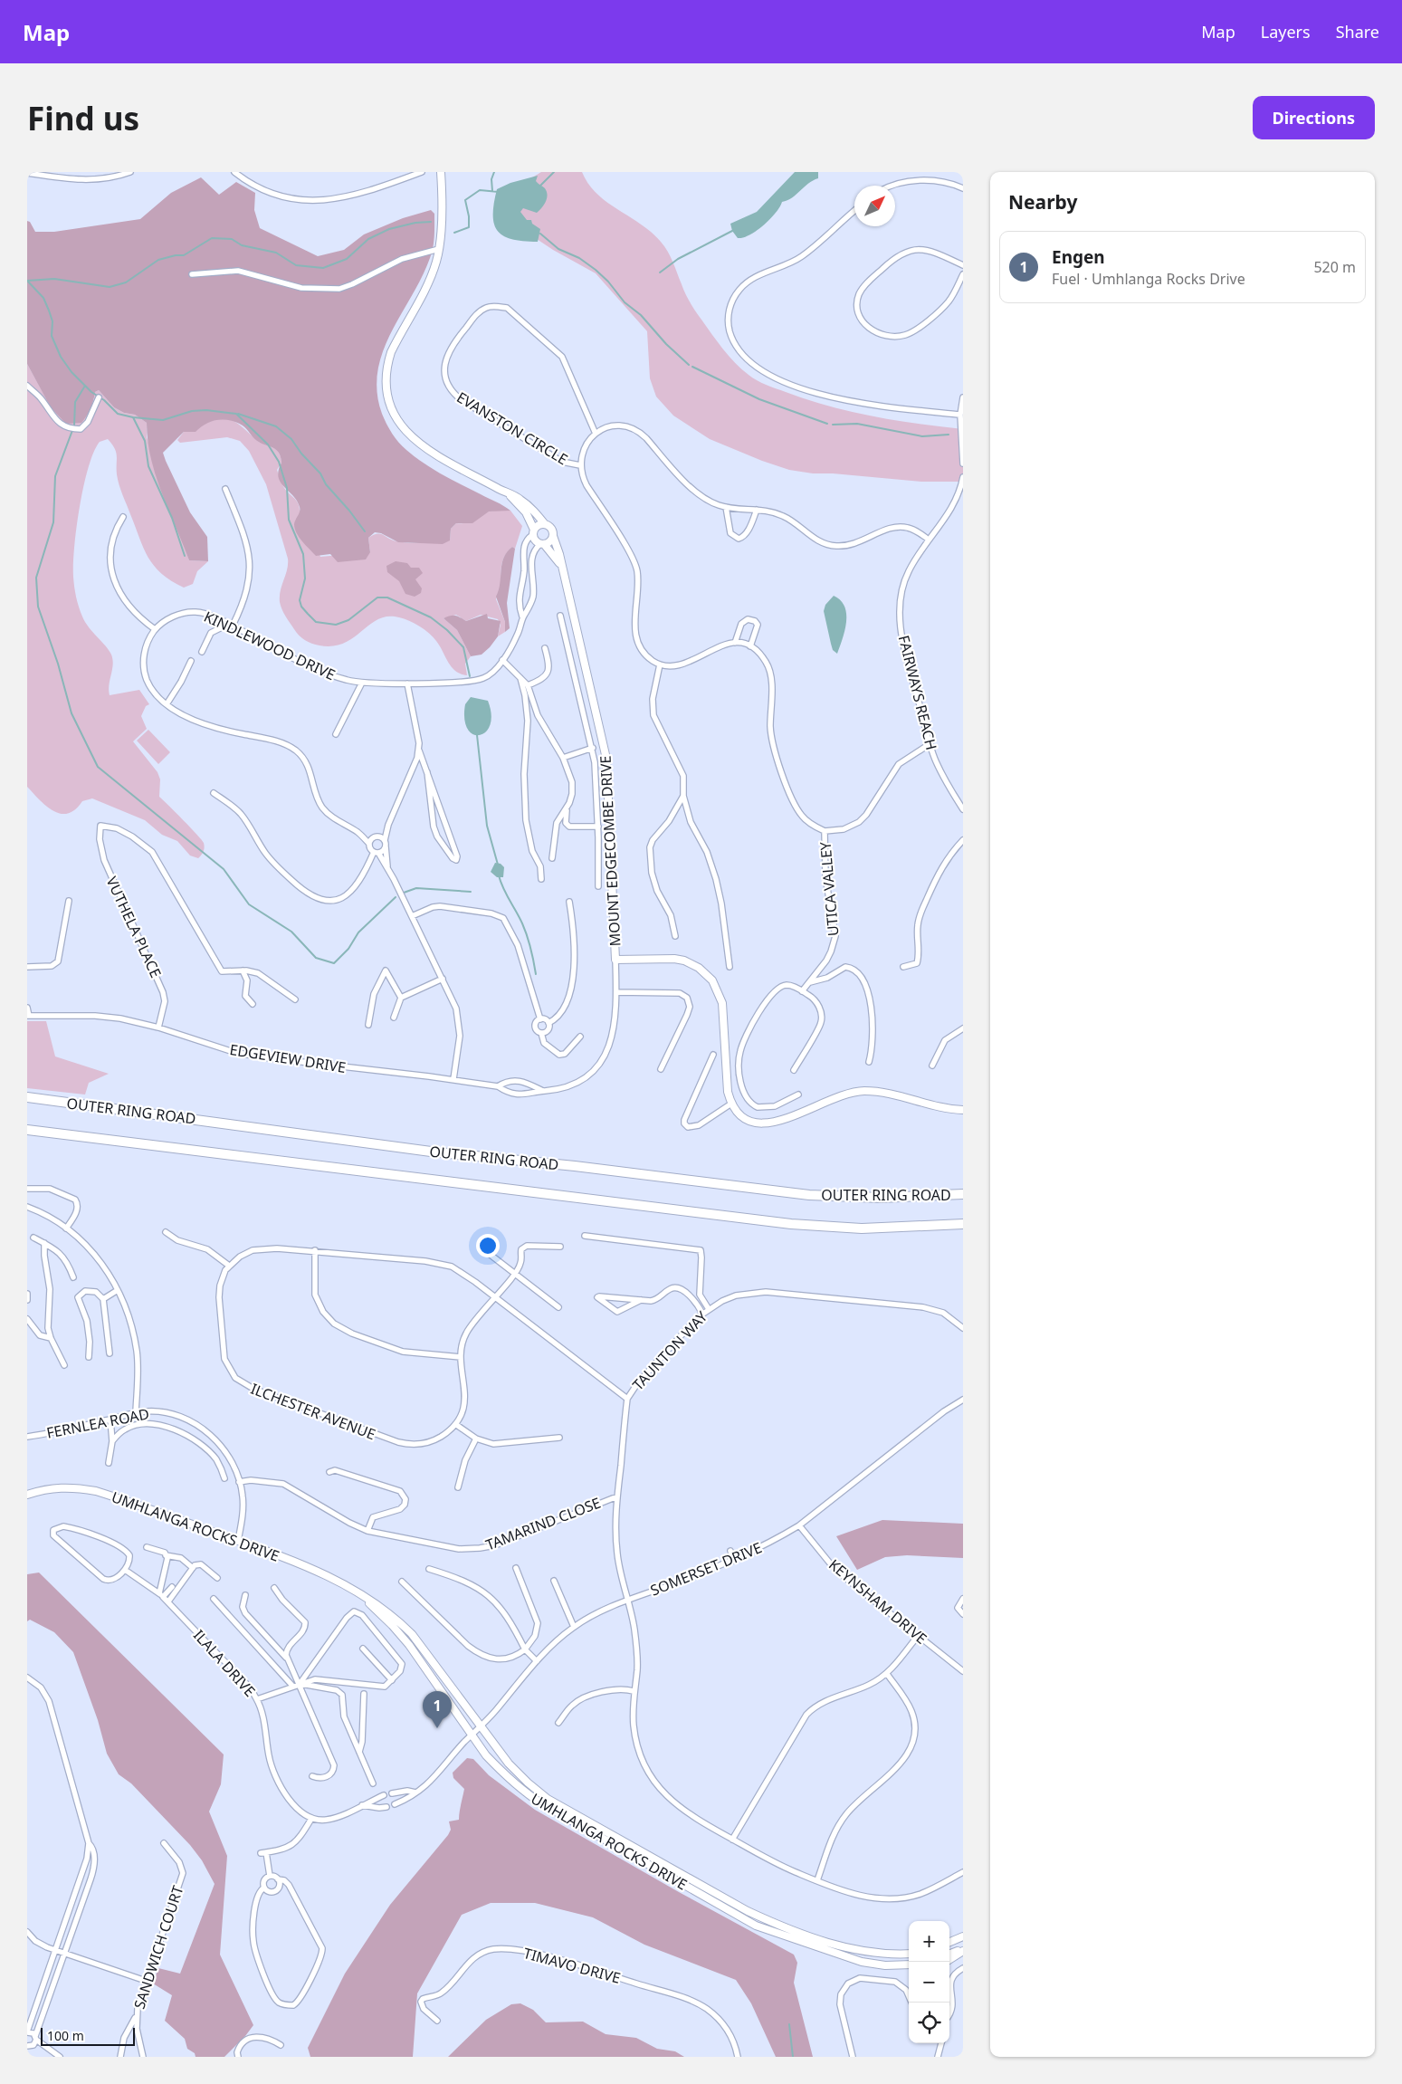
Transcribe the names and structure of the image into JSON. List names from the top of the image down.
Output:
{
  "streets": {
    "highway": ["OUTER RING ROAD"],
    "main road": ["MOUNT EDGECOMBE DRIVE", "UMHLANGA ROCKS DRIVE"],
    "street": [
      "EVANSTON CIRCLE",
      "KINDLEWOOD DRIVE",
      "FAIRWAYS REACH",
      "UTICA VALLEY",
      "VUTHELA PLACE",
      "EDGEVIEW DRIVE",
      "TAUNTON WAY",
      "ILCHESTER AVENUE",
      "FERNLEA ROAD",
      "TAMARIND CLOSE",
      "SOMERSET DRIVE",
      "KEYNSHAM DRIVE",
      "ILALA DRIVE",
      "SANDWICH COURT",
      "TIMAVO DRIVE"
    ]
  },
  "crossings": [
    ["KINDLEWOOD DRIVE", "MOUNT EDGECOMBE DRIVE"],
    ["MOUNT EDGECOMBE DRIVE", "EDGEVIEW DRIVE"],
    ["VUTHELA PLACE", "EDGEVIEW DRIVE"],
    ["TAUNTON WAY", "ILCHESTER AVENUE"],
    ["TAUNTON WAY", "TAMARIND CLOSE"],
    ["TAUNTON WAY", "SOMERSET DRIVE"],
    ["FERNLEA ROAD", "TAMARIND CLOSE"],
    ["FERNLEA ROAD", "UMHLANGA ROCKS DRIVE"],
    ["UMHLANGA ROCKS DRIVE", "SOMERSET DRIVE"],
    ["SOMERSET DRIVE", "KEYNSHAM DRIVE"]
  ],
  "scale_bar": "100 m",
  "north": "top right",
  "page": {
    "header": "Map",
    "nav": ["Map", "Layers", "Share"],
    "buttons": "Directions",
    "title": "Find us",
    "heading": "Nearby",
    "list": [
      {
        "mark": "1",
        "name": "Engen",
        "note": "Fuel · Umhlanga Rocks Drive",
        "value": "520 m"
      }
    ],
    "pins": "1",
    "map_buttons": ["+", "−"],
    "scale": "100 m"
  }
}
